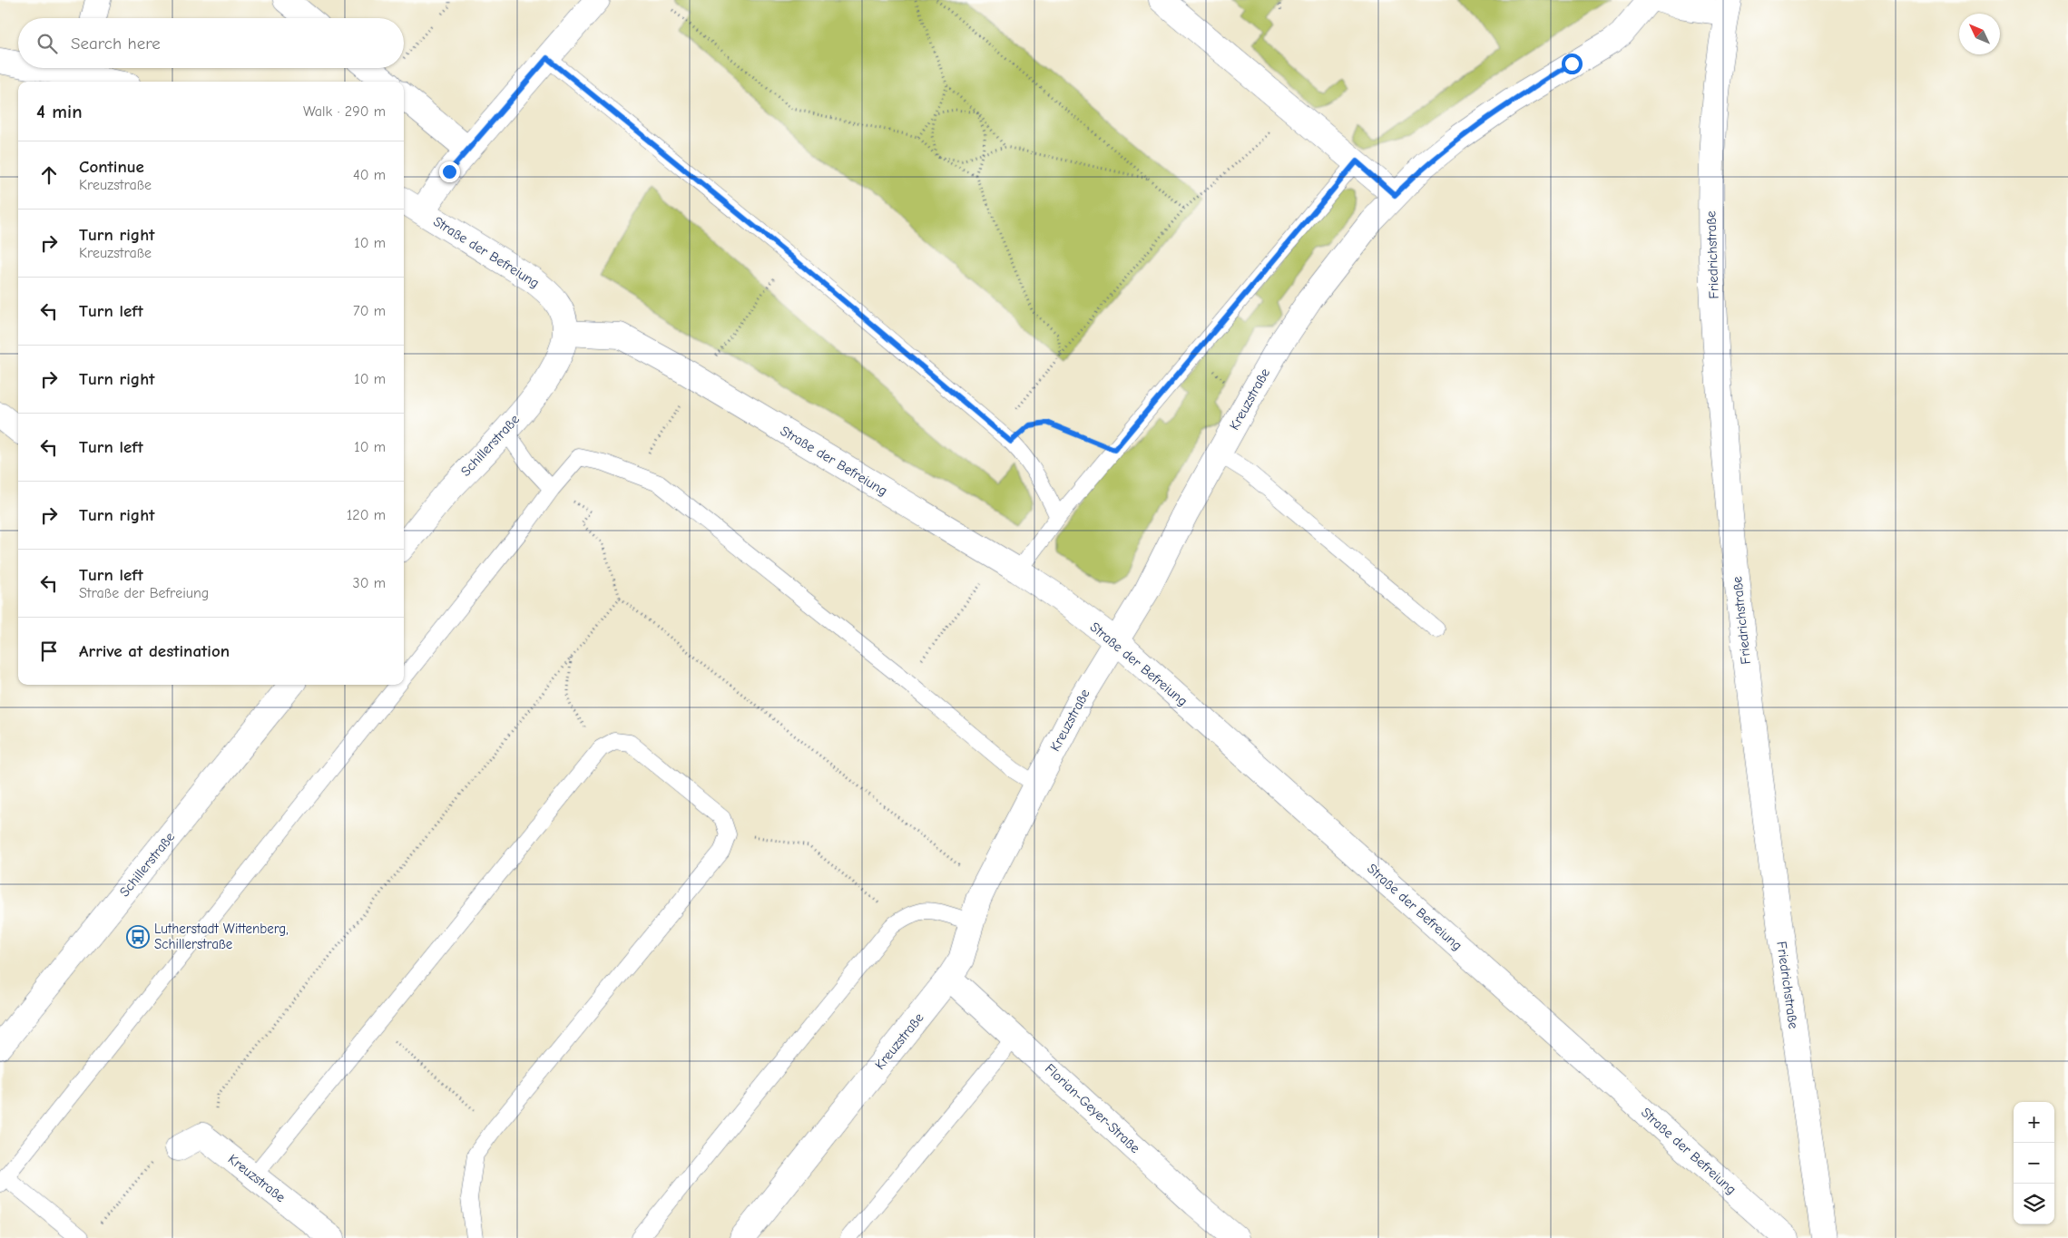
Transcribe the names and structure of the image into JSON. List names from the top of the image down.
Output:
{
  "streets": {
    "street": [
      "Straße der Befreiung",
      "Friedrichstraße",
      "Kreuzstraße",
      "Schillerstraße",
      "Florian-Geyer-Straße"
    ]
  },
  "crossings": [
    ["Straße der Befreiung", "Kreuzstraße"],
    ["Straße der Befreiung", "Schillerstraße"],
    ["Kreuzstraße", "Florian-Geyer-Straße"]
  ],
  "places": {
    "bus stop": ["Lutherstadt Wittenberg, Schillerstraße"]
  },
  "north": "top left",
  "page": {
    "search": "Search here",
    "heading": ["4 min", "Walk · 290 m"],
    "list": [
      ["Continue", "Kreuzstraße", "40 m"],
      ["Turn right", "Kreuzstraße", "10 m"],
      ["Turn left", "70 m"],
      ["Turn right", "10 m"],
      ["Turn left", "10 m"],
      ["Turn right", "120 m"],
      ["Turn left", "Straße der Befreiung", "30 m"],
      "Arrive at destination"
    ],
    "map_buttons": ["+", "−"]
  }
}
